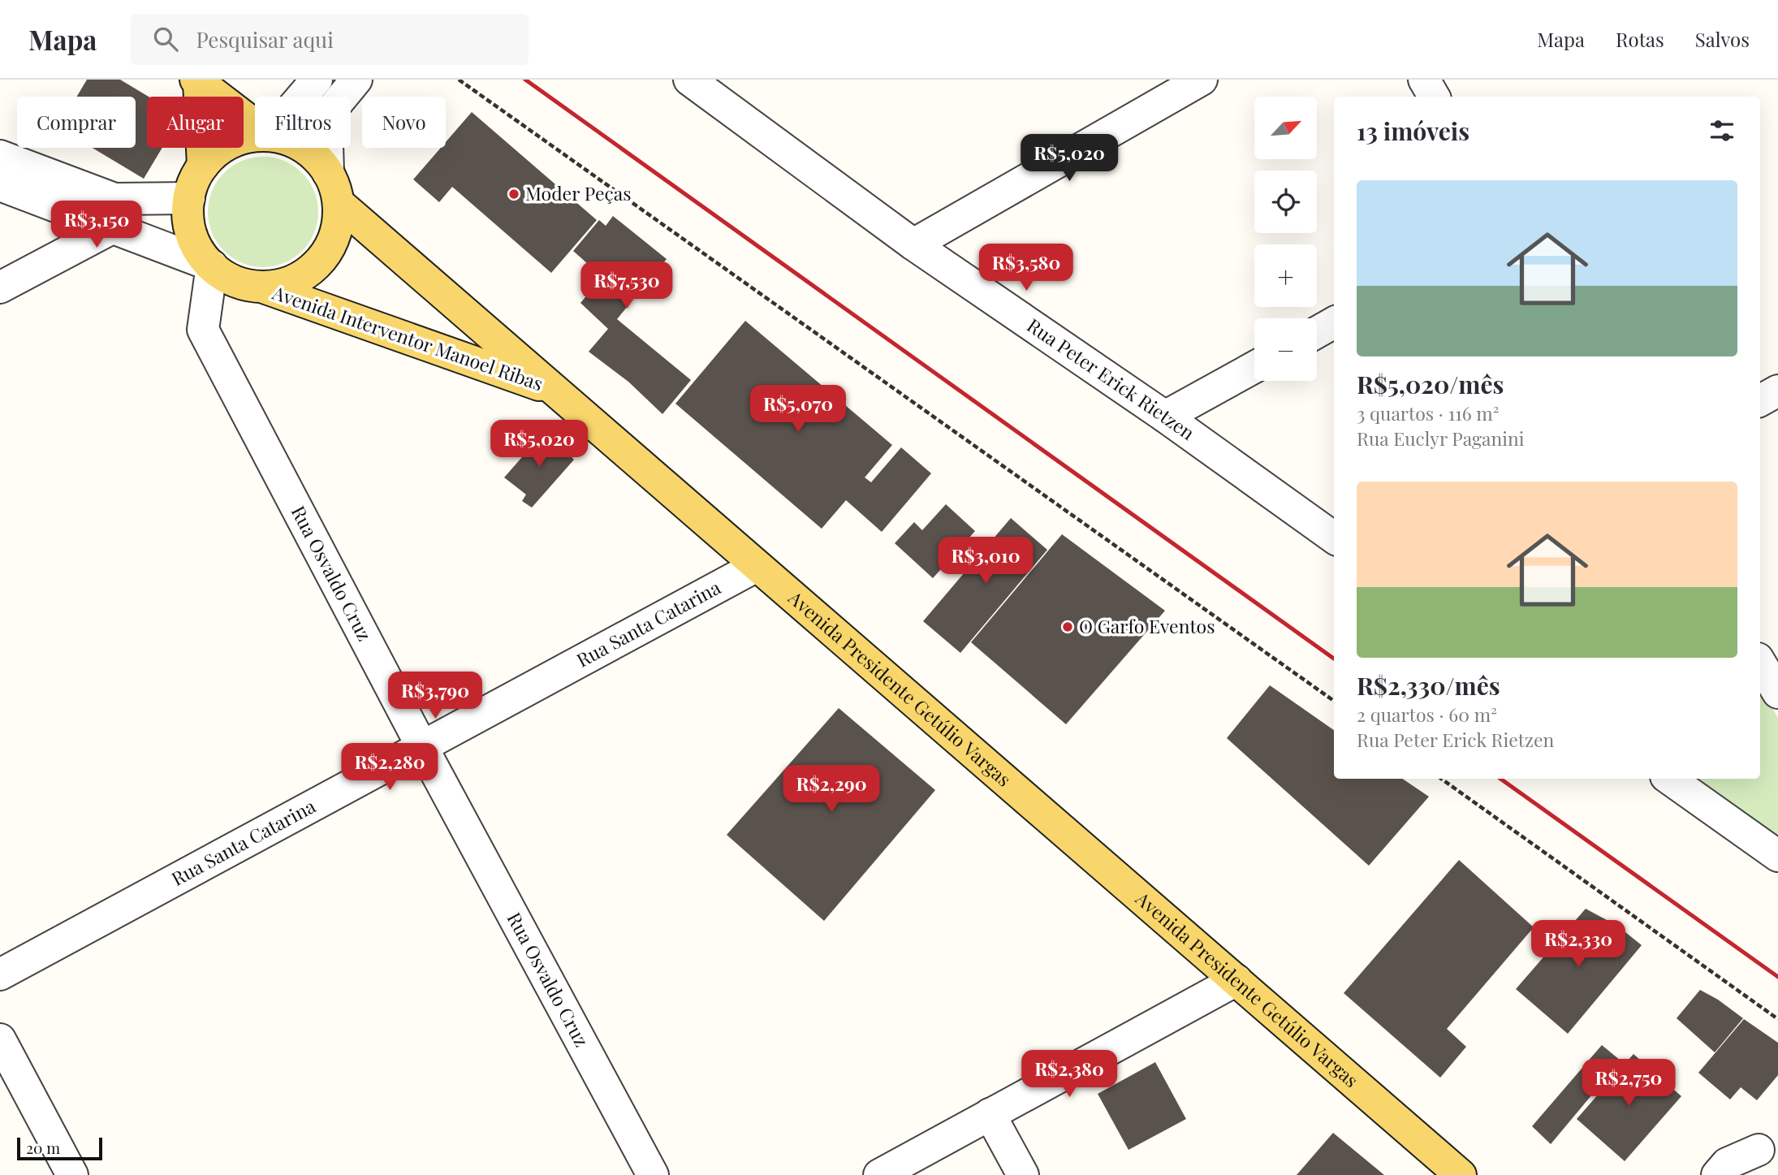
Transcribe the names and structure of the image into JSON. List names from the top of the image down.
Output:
{
  "streets": {
    "main road": ["Avenida Interventor Manoel Ribas", "Avenida Presidente Getúlio Vargas"],
    "street": ["Rua Peter Erick Rietzen", "Rua Osvaldo Cruz", "Rua Santa Catarina"]
  },
  "crossings": [
    ["Avenida Interventor Manoel Ribas", "Avenida Presidente Getúlio Vargas"],
    ["Rua Osvaldo Cruz", "Rua Santa Catarina"],
    ["Rua Santa Catarina", "Avenida Presidente Getúlio Vargas"]
  ],
  "places": ["Moder Peças", "O Garfo Eventos"],
  "scale_bar": "20 m",
  "north": "top right",
  "page": {
    "header": "Mapa",
    "search": "Pesquisar aqui",
    "nav": ["Mapa", "Rotas", "Salvos"],
    "map_buttons": ["+", "−"],
    "chip": [
      "Comprar",
      "Alugar",
      "Filtros",
      "Novo"
    ],
    "heading": "13 imóveis",
    "price": [
      "R$5,020",
      "R$3,150",
      "R$3,580",
      "R$7,530",
      "R$5,070",
      "R$5,020",
      "R$3,010",
      "R$3,790",
      "R$2,280",
      "R$2,290",
      "R$2,330",
      "R$2,380",
      "R$2,750"
    ],
    "list": [
      {
        "name": "R$5,020/mês",
        "note": "3 quartos · 116 m² · Rua Euclyr Paganini"
      },
      {
        "name": "R$2,330/mês",
        "note": "2 quartos · 60 m² · Rua Peter Erick Rietzen"
      }
    ],
    "scale": "20 m"
  }
}
